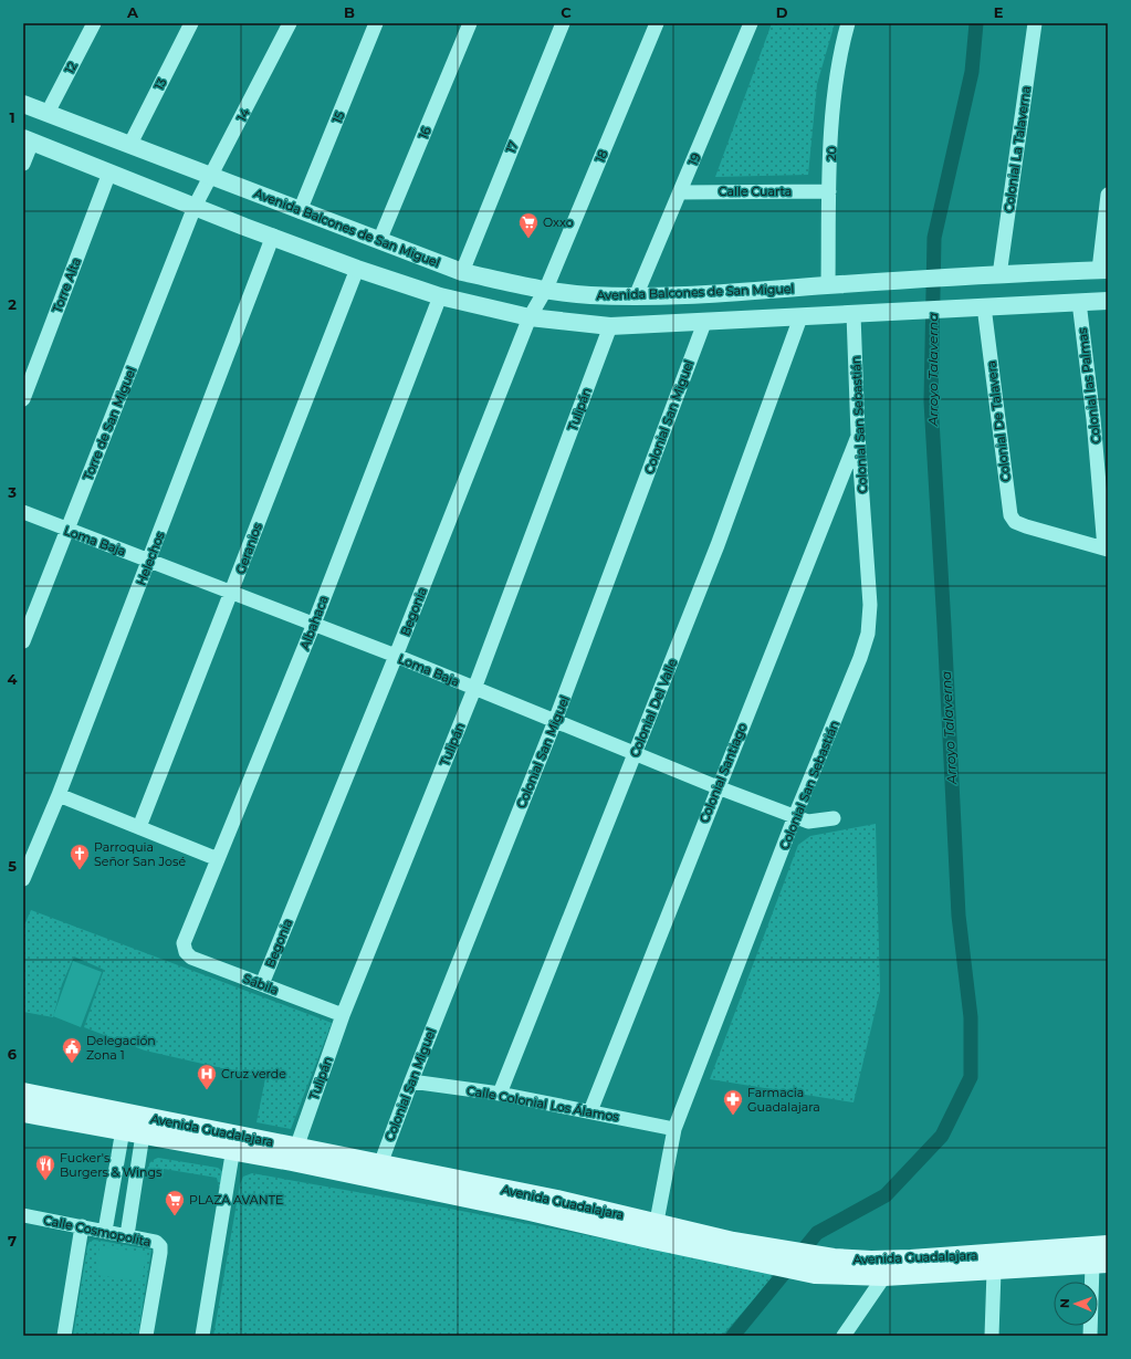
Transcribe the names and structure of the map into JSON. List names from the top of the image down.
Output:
{
  "streets": {
    "main road": ["Avenida Guadalajara"],
    "street": [
      "12",
      "13",
      "14",
      "15",
      "16",
      "17",
      "Colonial La Talaverna",
      "20",
      "18",
      "19",
      "Calle Cuarta",
      "Avenida Balcones de San Miguel",
      "Torre Alta",
      "Colonial las Palmas",
      "Tulipán",
      "Colonial San Miguel",
      "Colonial De Talavera",
      "Torre de San Miguel",
      "Colonial San Sebastián",
      "Loma Baja",
      "Geranios",
      "Helechos",
      "Begonia",
      "Albahaca",
      "Colonial Del Valle",
      "Colonial Santiago",
      "Sábila",
      "Calle Colonial Los Álamos",
      "Calle Cosmopolita"
    ]
  },
  "crossings": [
    ["12", "Avenida Balcones de San Miguel"],
    ["13", "Avenida Balcones de San Miguel"],
    ["14", "Avenida Balcones de San Miguel"],
    ["14", "Torre de San Miguel"],
    ["15", "Avenida Balcones de San Miguel"],
    ["16", "Avenida Balcones de San Miguel"],
    ["17", "Avenida Balcones de San Miguel"],
    ["Colonial La Talaverna", "Avenida Balcones de San Miguel"],
    ["20", "Calle Cuarta"],
    ["20", "Avenida Balcones de San Miguel"],
    ["18", "Avenida Balcones de San Miguel"],
    ["18", "Begonia"],
    ["19", "Calle Cuarta"],
    ["19", "Avenida Balcones de San Miguel"],
    ["Avenida Balcones de San Miguel", "Begonia"],
    ["Colonial las Palmas", "Colonial De Talavera"],
    ["Tulipán", "Loma Baja"],
    ["Tulipán", "Sábila"],
    ["Tulipán", "Avenida Guadalajara"],
    ["Colonial San Miguel", "Loma Baja"],
    ["Colonial San Miguel", "Calle Colonial Los Álamos"],
    ["Colonial San Miguel", "Avenida Guadalajara"],
    ["Torre de San Miguel", "Loma Baja"],
    ["Colonial San Sebastián", "Loma Baja"],
    ["Colonial San Sebastián", "Colonial Santiago"],
    ["Colonial San Sebastián", "Calle Colonial Los Álamos"],
    ["Colonial San Sebastián", "Avenida Guadalajara"],
    ["Loma Baja", "Geranios"],
    ["Loma Baja", "Helechos"],
    ["Loma Baja", "Begonia"],
    ["Loma Baja", "Albahaca"],
    ["Loma Baja", "Colonial Del Valle"],
    ["Loma Baja", "Colonial Santiago"],
    ["Begonia", "Sábila"],
    ["Albahaca", "Sábila"],
    ["Colonial Del Valle", "Calle Colonial Los Álamos"],
    ["Colonial Santiago", "Calle Colonial Los Álamos"]
  ],
  "water": ["Arroyo Talaverna"],
  "places": {
    "supermarket": ["Oxxo", "PLAZA AVANTE"],
    "church": ["Parroquia Señor San José"],
    "public building": ["Delegación Zona 1"],
    "hospital": ["Cruz verde"],
    "pharmacy": ["Farmacia Guadalajara"],
    "restaurant": ["Fucker's Burgers & Wings"]
  },
  "north": "left",
  "grid": {
    "columns": [
      "A",
      "B",
      "C",
      "D",
      "E"
    ],
    "rows": [
      "1",
      "2",
      "3",
      "4",
      "5",
      "6",
      "7"
    ]
  }
}
